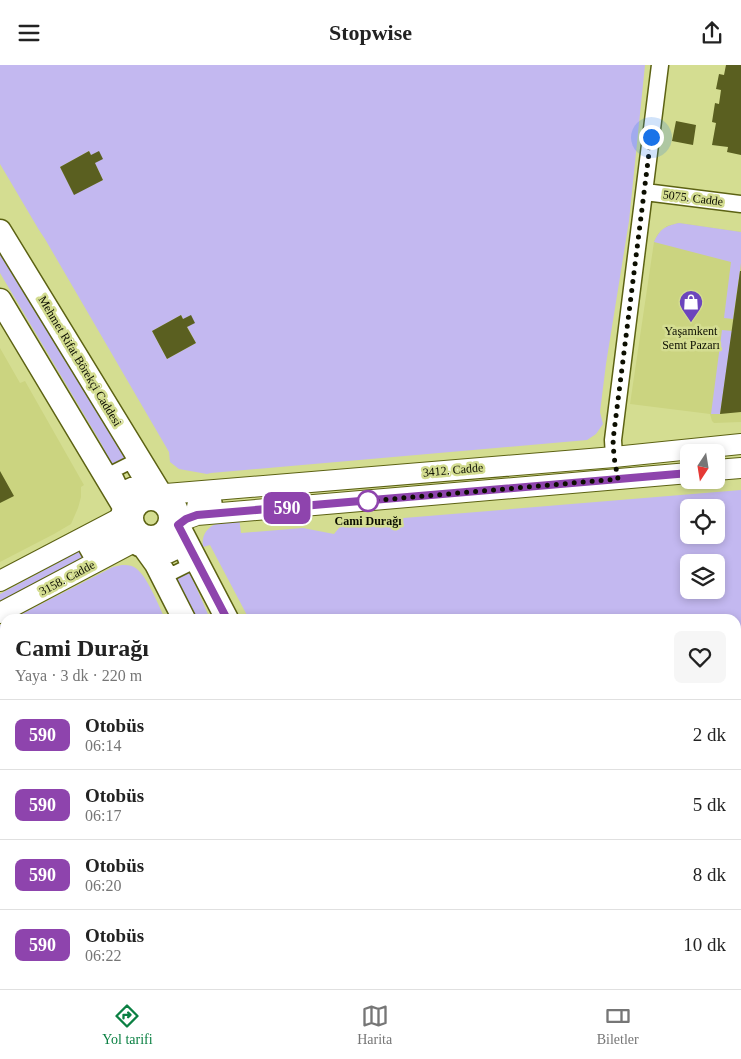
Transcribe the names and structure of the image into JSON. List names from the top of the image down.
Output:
{
  "streets": {
    "main road": ["Mehmet Rifat Börekçi Caddesi"],
    "street": ["5075. Cadde", "3412. Cadde", "3158. Cadde"]
  },
  "crossings": [
    ["Mehmet Rifat Börekçi Caddesi", "3412. Cadde"],
    ["Mehmet Rifat Börekçi Caddesi", "3158. Cadde"],
    ["3412. Cadde", "3158. Cadde"]
  ],
  "places": {
    "shop": ["Yaşamkent Semt Pazarı"],
    "other": ["Cami Durağı"]
  },
  "lines": ["bus line 590"],
  "north": "bottom",
  "page": {
    "header": "Stopwise",
    "on_map": "590",
    "heading": ["Cami Durağı", "Yaya · 3 dk · 220 m"],
    "list": [
      {
        "mark": "590",
        "name": "Otobüs",
        "note": "06:14",
        "value": "2 dk"
      },
      {
        "mark": "590",
        "name": "Otobüs",
        "note": "06:17",
        "value": "5 dk"
      },
      {
        "mark": "590",
        "name": "Otobüs",
        "note": "06:20",
        "value": "8 dk"
      },
      {
        "mark": "590",
        "name": "Otobüs",
        "note": "06:22",
        "value": "10 dk"
      }
    ],
    "tabs": ["Yol tarifi", "Harita", "Biletler"]
  }
}
